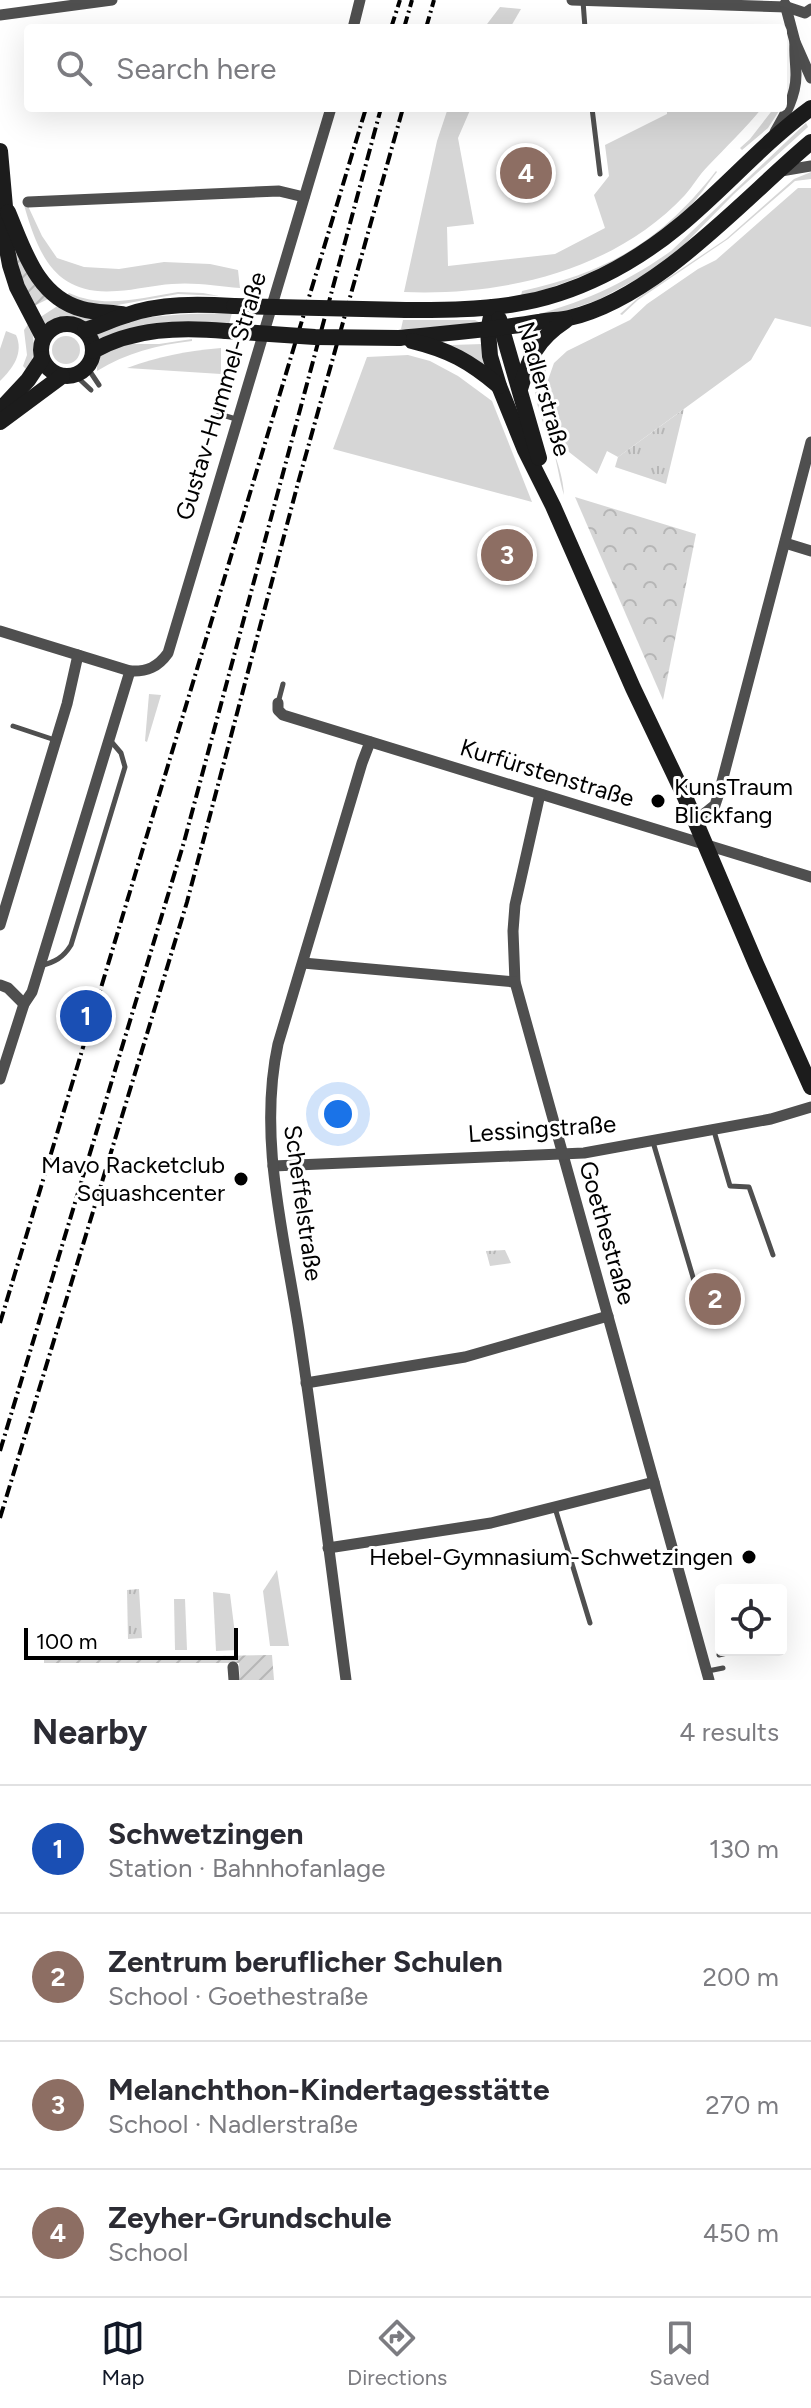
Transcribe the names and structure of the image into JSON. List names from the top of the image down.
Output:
{
  "streets": {
    "main road": ["Nadlerstraße"],
    "street": [
      "Gustav-Hummel-Straße",
      "Kurfürstenstraße",
      "Lessingstraße",
      "Scheffelstraße",
      "Goethestraße"
    ]
  },
  "crossings": [
    ["Nadlerstraße", "Kurfürstenstraße"],
    ["Kurfürstenstraße", "Scheffelstraße"],
    ["Kurfürstenstraße", "Goethestraße"],
    ["Lessingstraße", "Scheffelstraße"],
    ["Lessingstraße", "Goethestraße"]
  ],
  "places": ["KunsTraum Blickfang", "Mavo Racketclub Squashcenter", "Hebel-Gymnasium-Schwetzingen"],
  "scale_bar": "100 m",
  "page": {
    "search": "Search here",
    "pins": [
      "4",
      "3",
      "1",
      "2"
    ],
    "scale": "100 m",
    "heading": ["Nearby", "4 results"],
    "list": [
      {
        "mark": "1",
        "name": "Schwetzingen",
        "note": "Station · Bahnhofanlage",
        "value": "130 m"
      },
      {
        "mark": "2",
        "name": "Zentrum beruflicher Schulen",
        "note": "School · Goethestraße",
        "value": "200 m"
      },
      {
        "mark": "3",
        "name": "Melanchthon-Kindertagesstätte",
        "note": "School · Nadlerstraße",
        "value": "270 m"
      },
      {
        "mark": "4",
        "name": "Zeyher-Grundschule",
        "note": "School",
        "value": "450 m"
      }
    ],
    "nav": ["Map", "Directions", "Saved"]
  }
}
